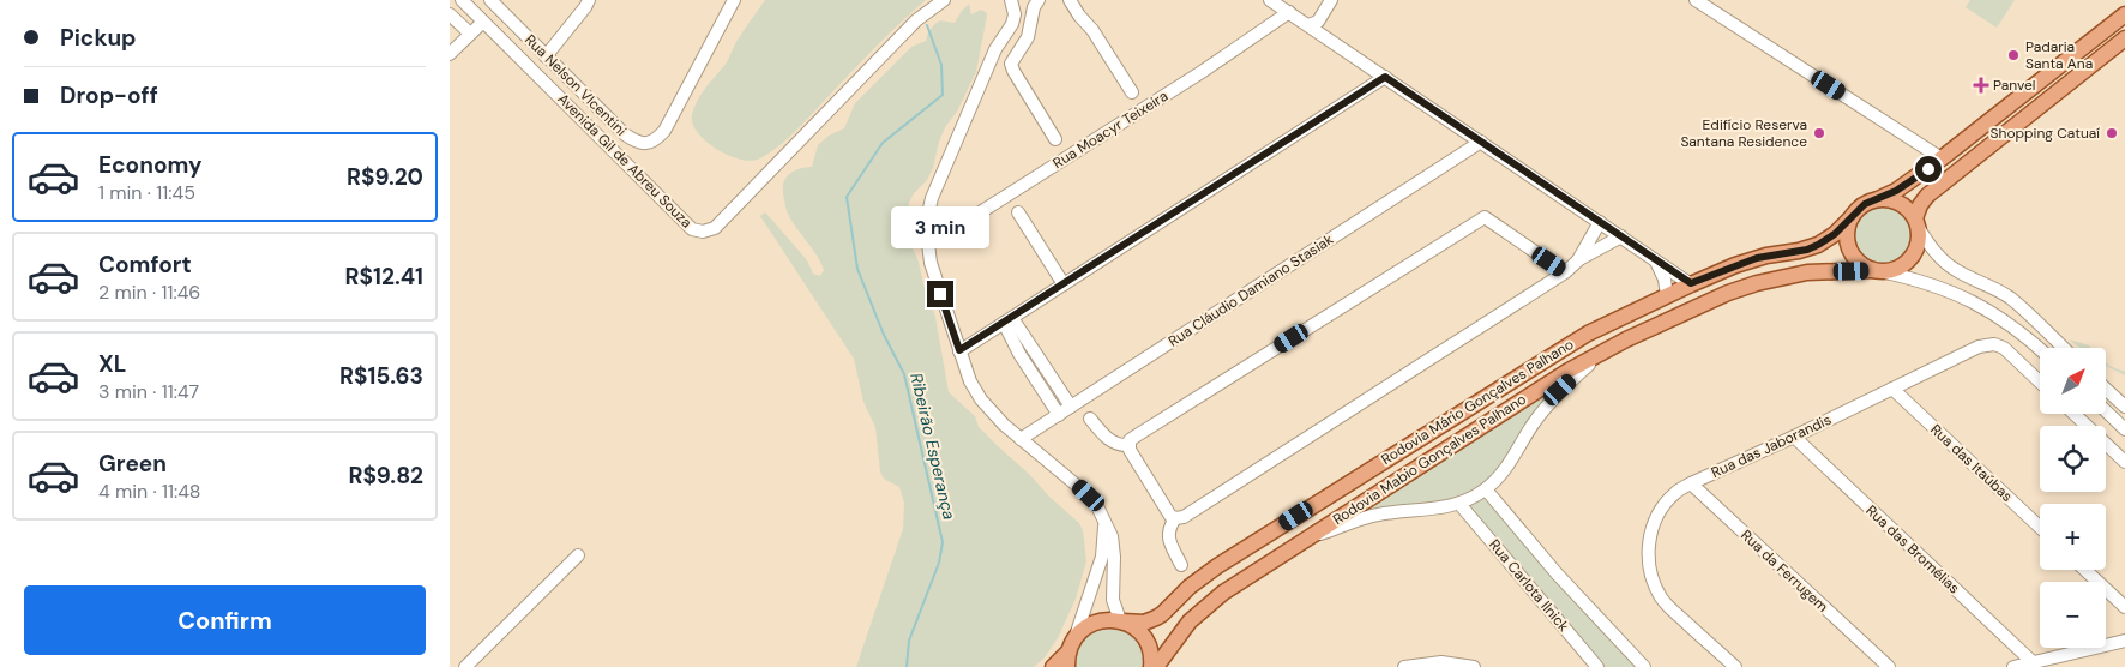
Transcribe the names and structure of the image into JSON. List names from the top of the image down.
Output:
{
  "streets": {
    "main road": ["Rodovia Mário Gonçalves Palhano", "Rodovia Mabio Gonçalves Palhano"],
    "street": [
      "Rua Nelson VIcentini",
      "Rua Moacyr Teixeira",
      "Avenida Gil de Abreu Souza",
      "Rua Cláudio Damiano Stasiak",
      "Rua das Jaborandis",
      "Rua das Itaúbas",
      "Rua das Bromélias",
      "Rua da Ferrugem",
      "Rua Carlota Ilnick"
    ]
  },
  "crossings": [
    ["Rodovia Mário Gonçalves Palhano", "Rodovia Mabio Gonçalves Palhano"],
    ["Rua das Jaborandis", "Rua das Itaúbas"],
    ["Rua das Jaborandis", "Rua das Bromélias"],
    ["Rua das Jaborandis", "Rua da Ferrugem"]
  ],
  "water": ["Ribeirão Esperança"],
  "places": {
    "other": ["Padaria Santa Ana", "Edifício Reserva Santana Residence", "Shopping Catuaí"],
    "health": ["Panvel"]
  },
  "north": "top right",
  "page": {
    "banner": ["Pickup", "Drop-off"],
    "list": [
      {
        "name": "Economy",
        "note": "1 min · 11:45",
        "value": "R$9.20"
      },
      {
        "name": "Comfort",
        "note": "2 min · 11:46",
        "value": "R$12.41"
      },
      {
        "name": "XL",
        "note": "3 min · 11:47",
        "value": "R$15.63"
      },
      {
        "name": "Green",
        "note": "4 min · 11:48",
        "value": "R$9.82"
      }
    ],
    "bubble": "3 min",
    "map_buttons": ["+", "−"],
    "buttons": "Confirm"
  }
}
